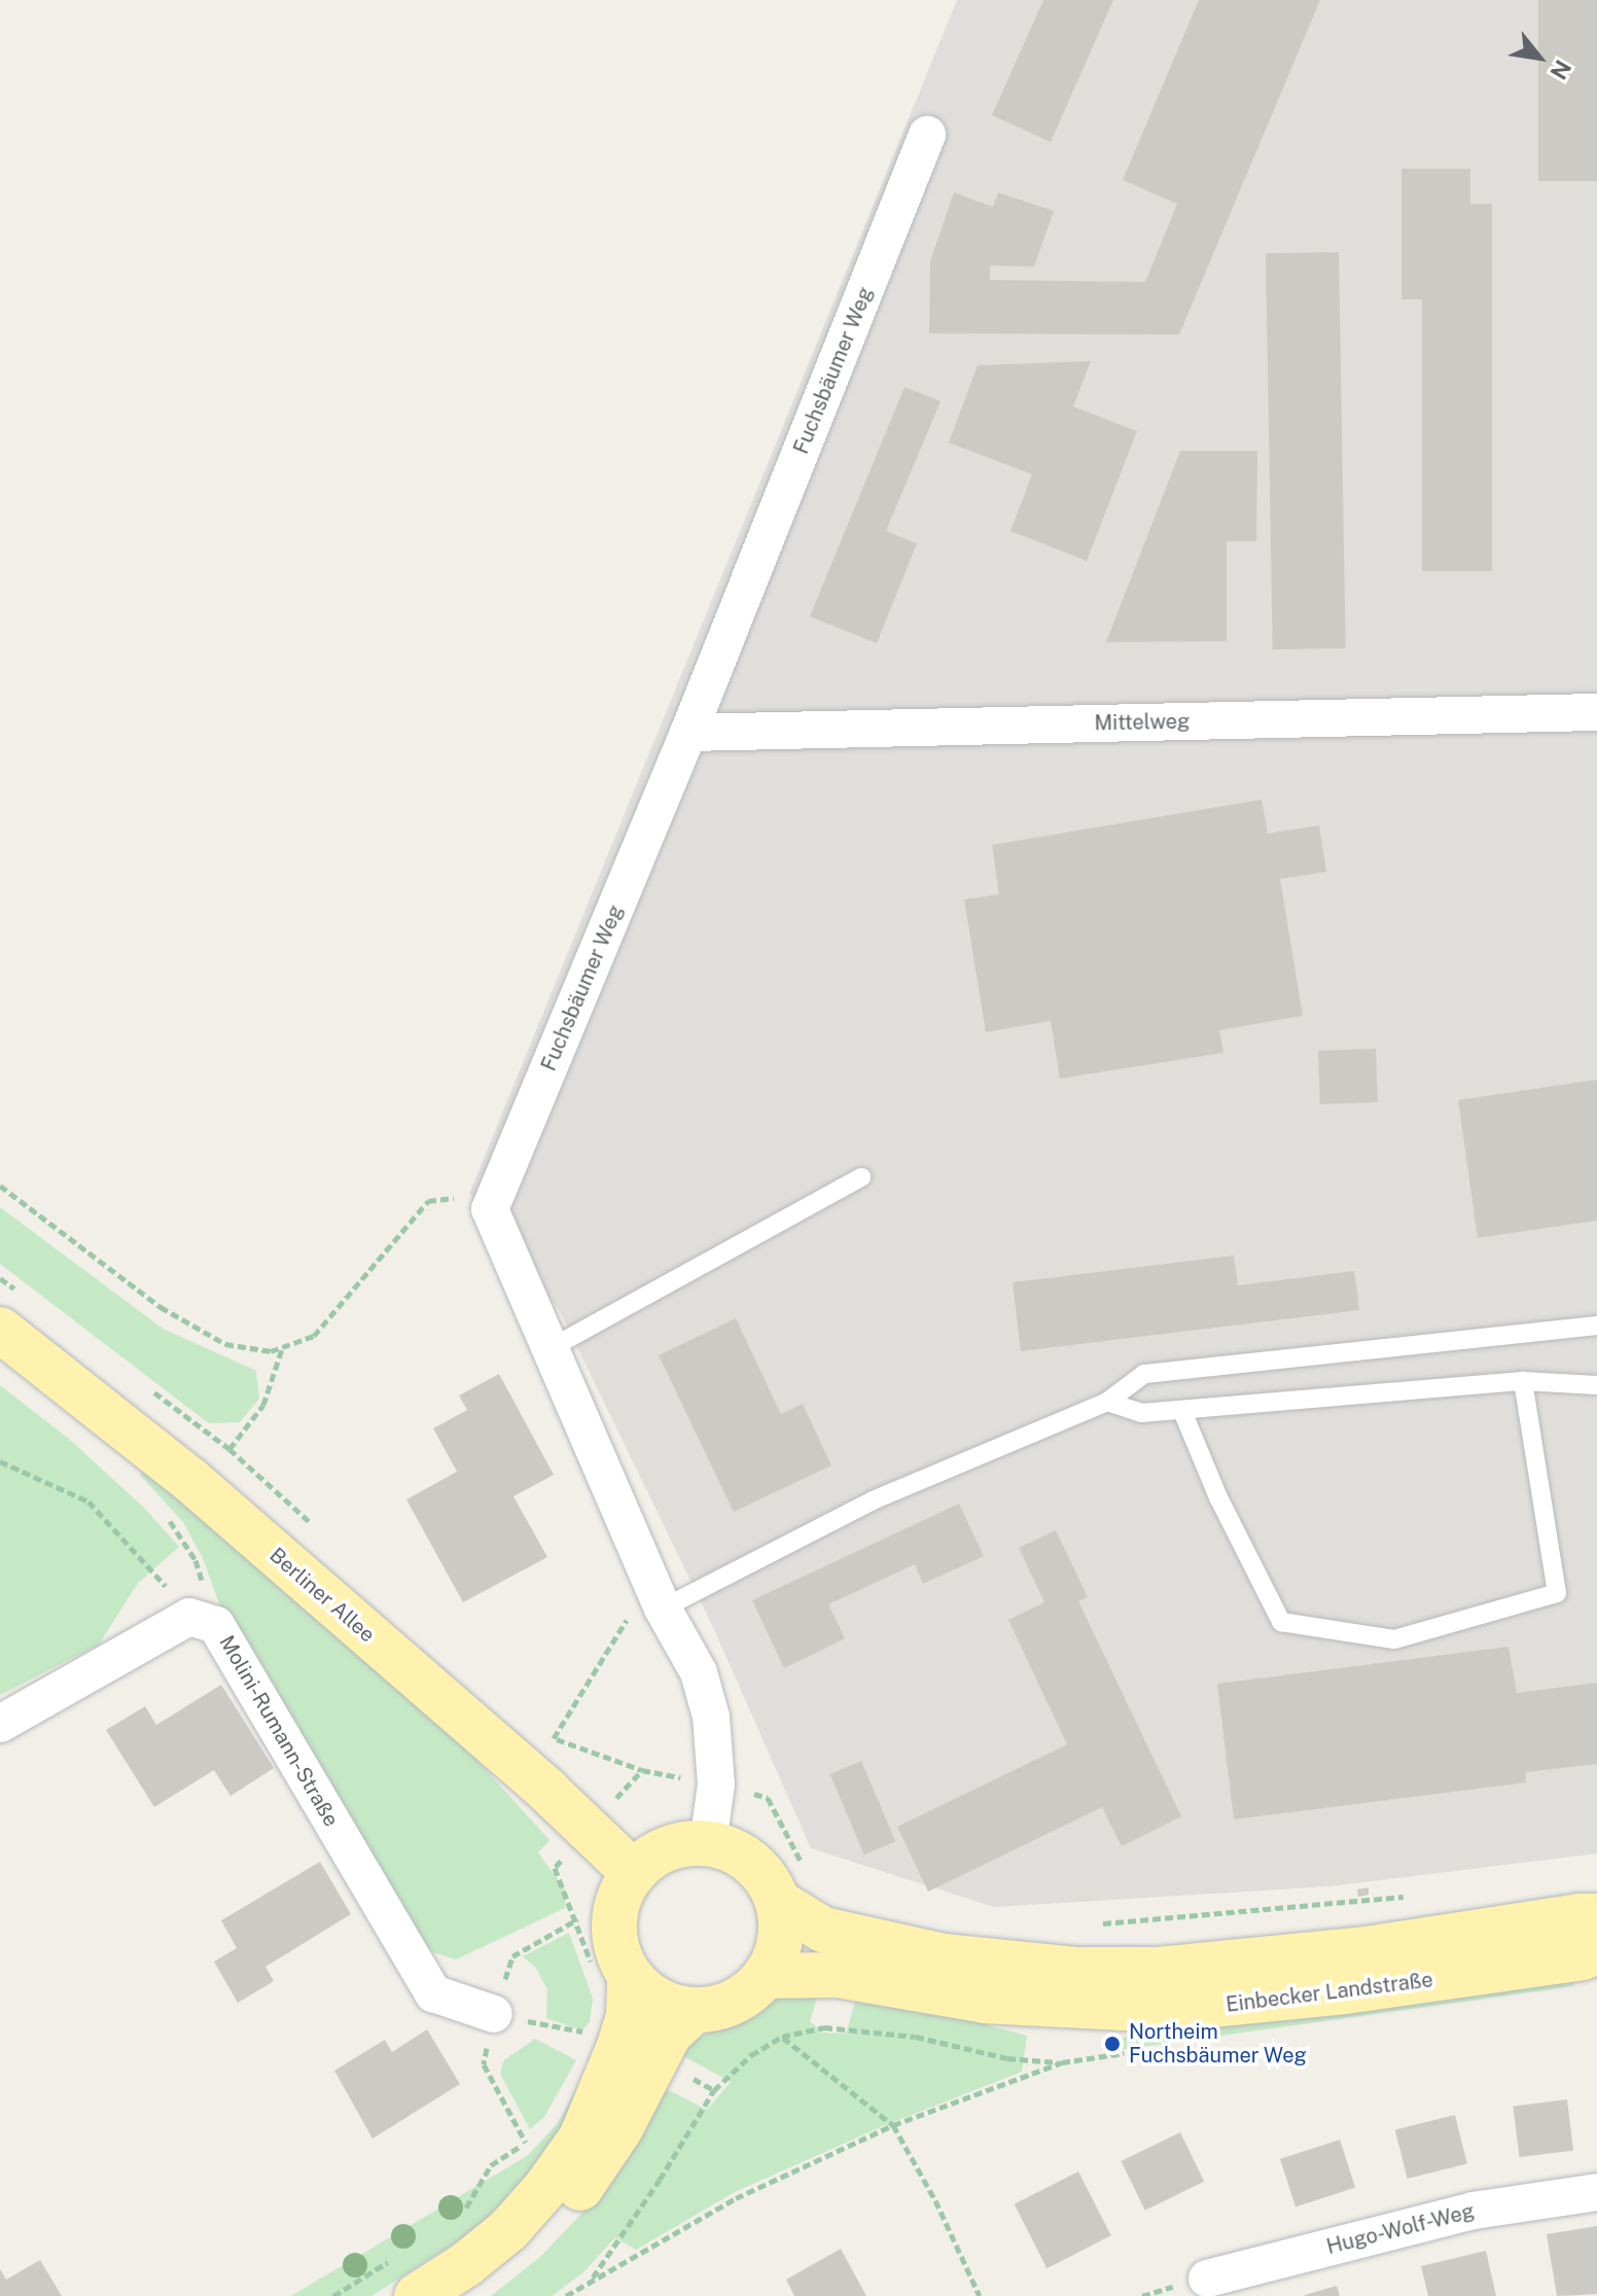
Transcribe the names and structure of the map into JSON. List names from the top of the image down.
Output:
{
  "streets": {
    "main road": ["Berliner Allee", "Einbecker Landstraße"],
    "street": [
      "Fuchsbäumer Weg",
      "Mittelweg",
      "Molini-Rumann-Straße",
      "Hugo-Wolf-Weg"
    ]
  },
  "crossings": [
    ["Fuchsbäumer Weg", "Mittelweg"],
    ["Berliner Allee", "Einbecker Landstraße"]
  ],
  "places": ["Northeim Fuchsbäumer Weg"],
  "north": "bottom right"
}
